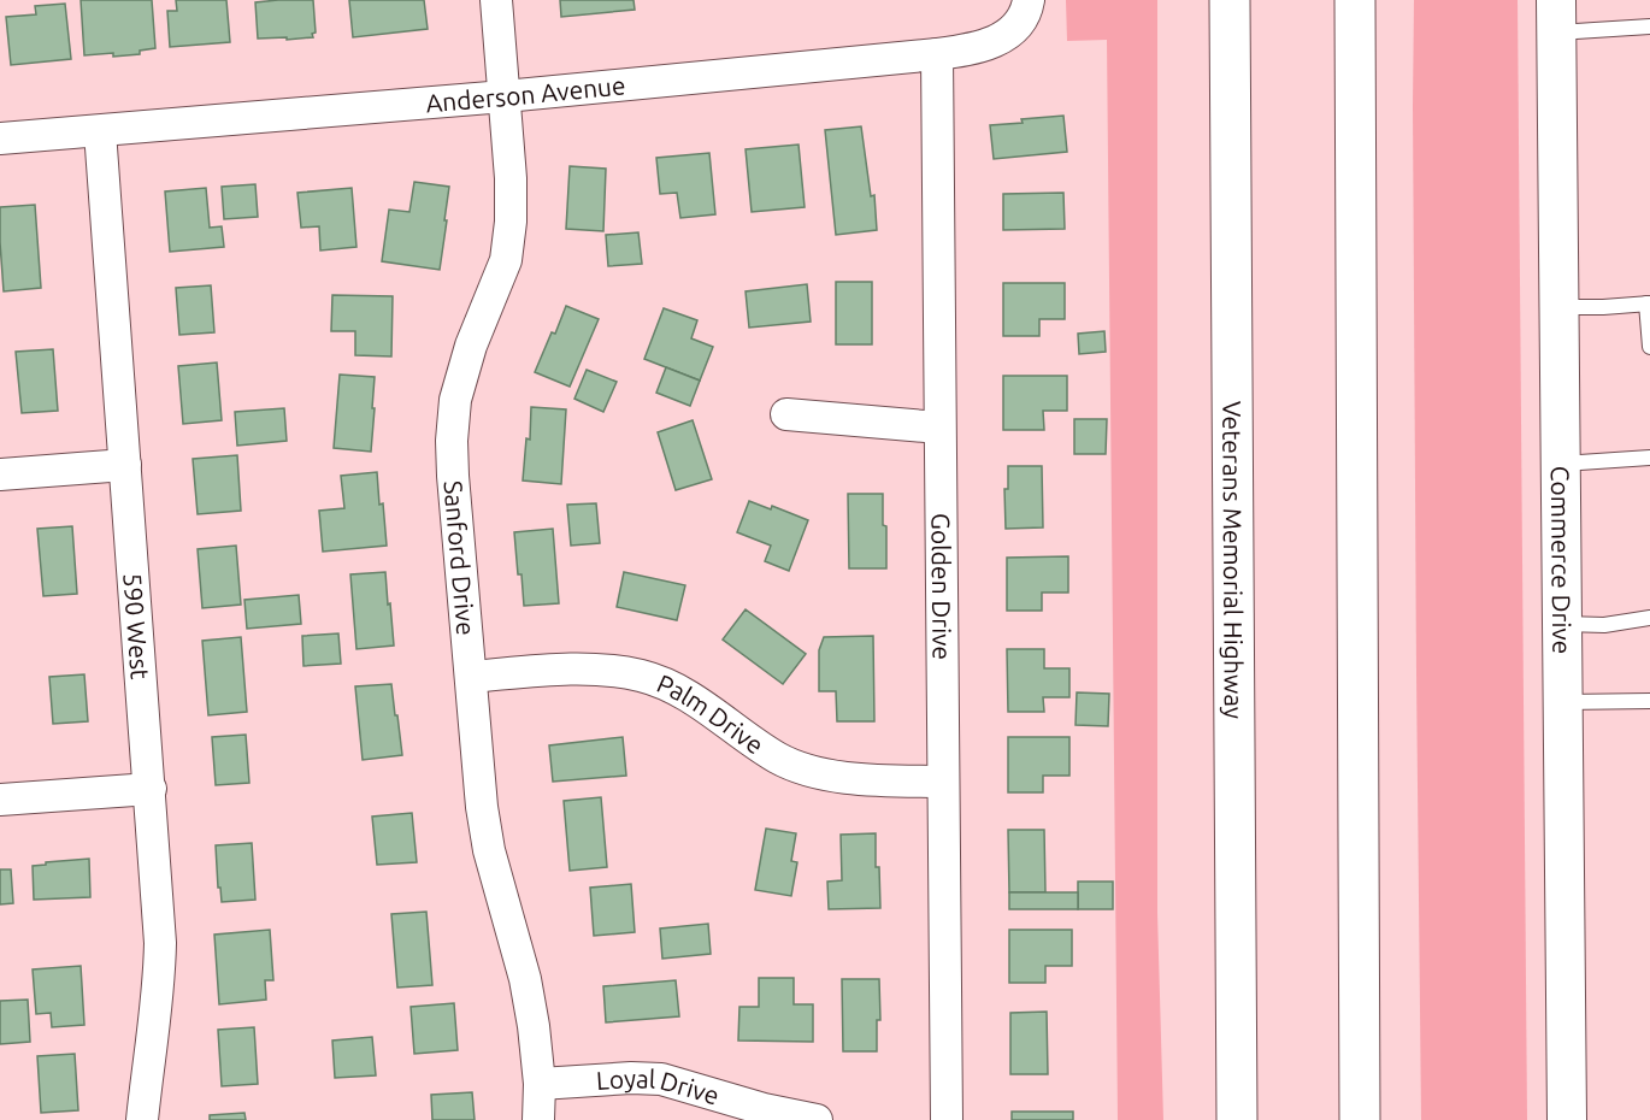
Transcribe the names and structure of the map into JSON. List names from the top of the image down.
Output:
{
  "streets": {
    "highway": ["Veterans Memorial Highway"],
    "street": [
      "Anderson Avenue",
      "Sanford Drive",
      "Commerce Drive",
      "Golden Drive",
      "590 West",
      "Palm Drive",
      "Loyal Drive"
    ]
  },
  "crossings": [
    ["Anderson Avenue", "Sanford Drive"],
    ["Anderson Avenue", "Golden Drive"],
    ["Anderson Avenue", "590 West"],
    ["Sanford Drive", "Palm Drive"],
    ["Sanford Drive", "Loyal Drive"],
    ["Golden Drive", "Palm Drive"]
  ]
}
